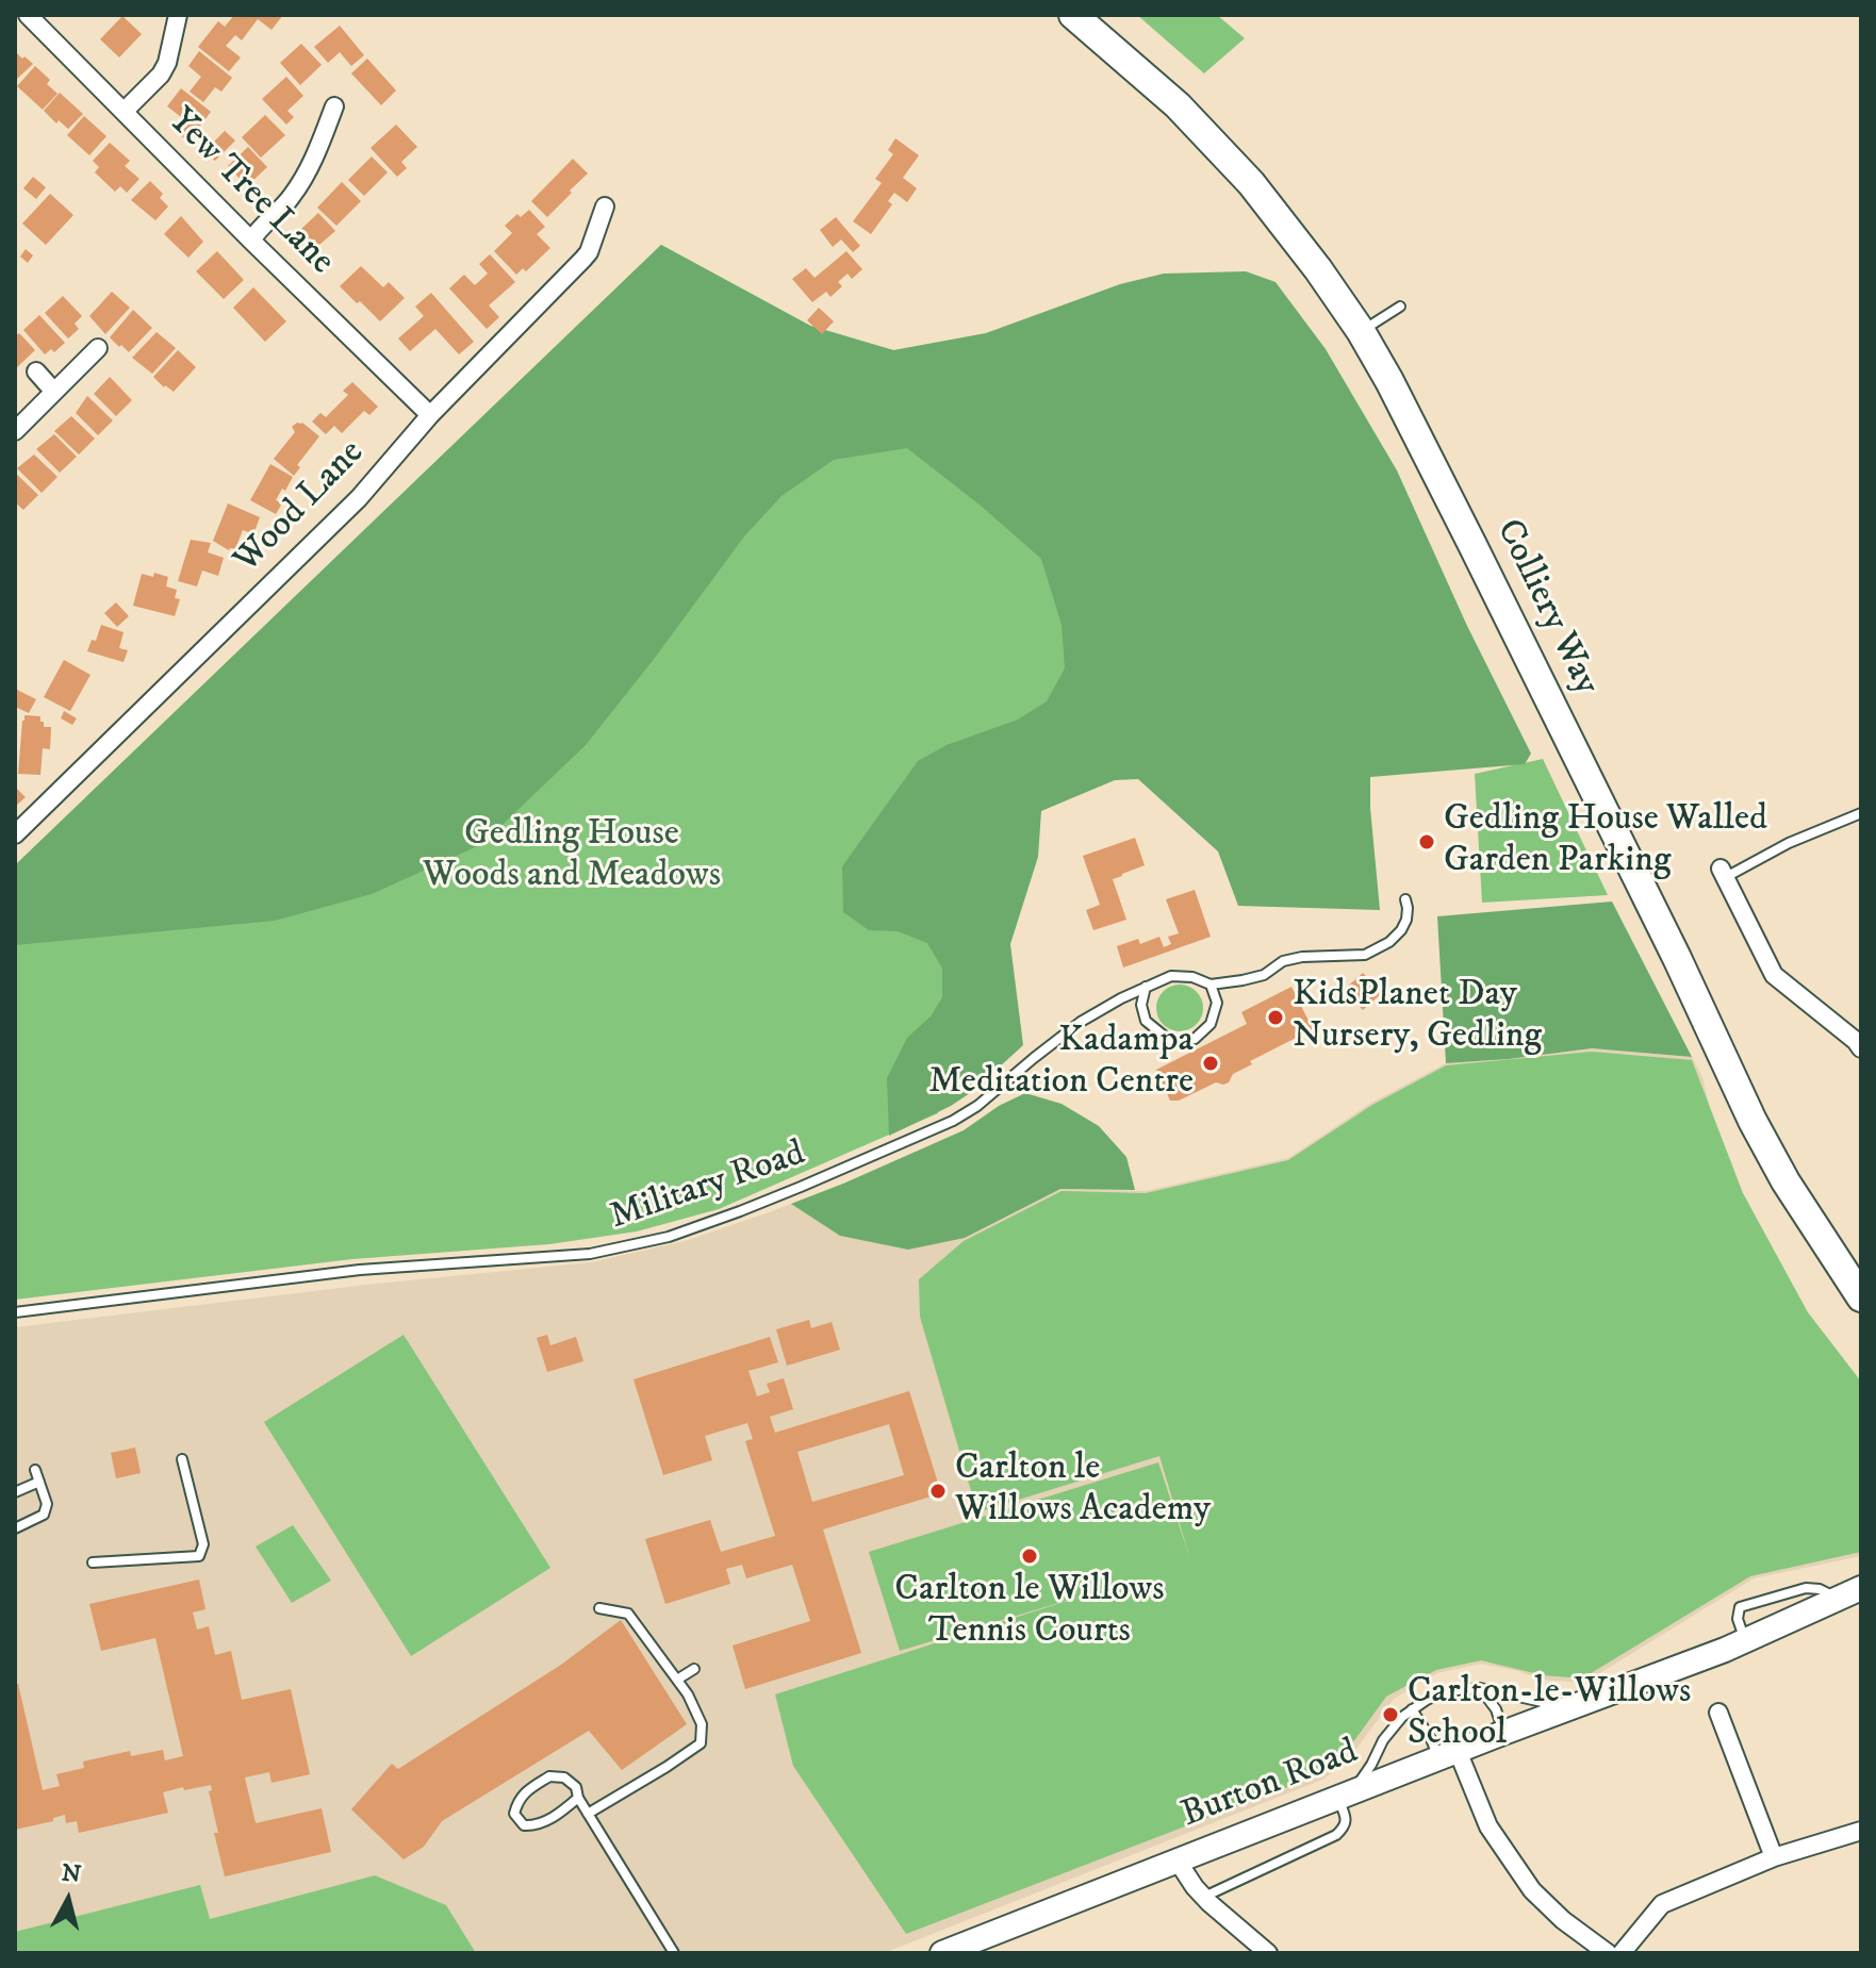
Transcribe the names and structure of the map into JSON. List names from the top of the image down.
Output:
{
  "streets": {
    "main road": ["Colliery Way"],
    "street": ["Yew Tree Lane", "Wood Lane", "Burton Road"],
    "lane": ["Military Road"]
  },
  "crossings": [
    ["Yew Tree Lane", "Wood Lane"]
  ],
  "parks": ["Gedling House Woods and Meadows"],
  "places": [
    "Gedling House Walled Garden Parking",
    "KidsPlanet Day Nursery, Gedling",
    "Kadampa Meditation Centre",
    "Carlton le Willows Academy",
    "Carlton le Willows Tennis Courts",
    "Carlton-le-Willows School"
  ],
  "north": "top"
}
